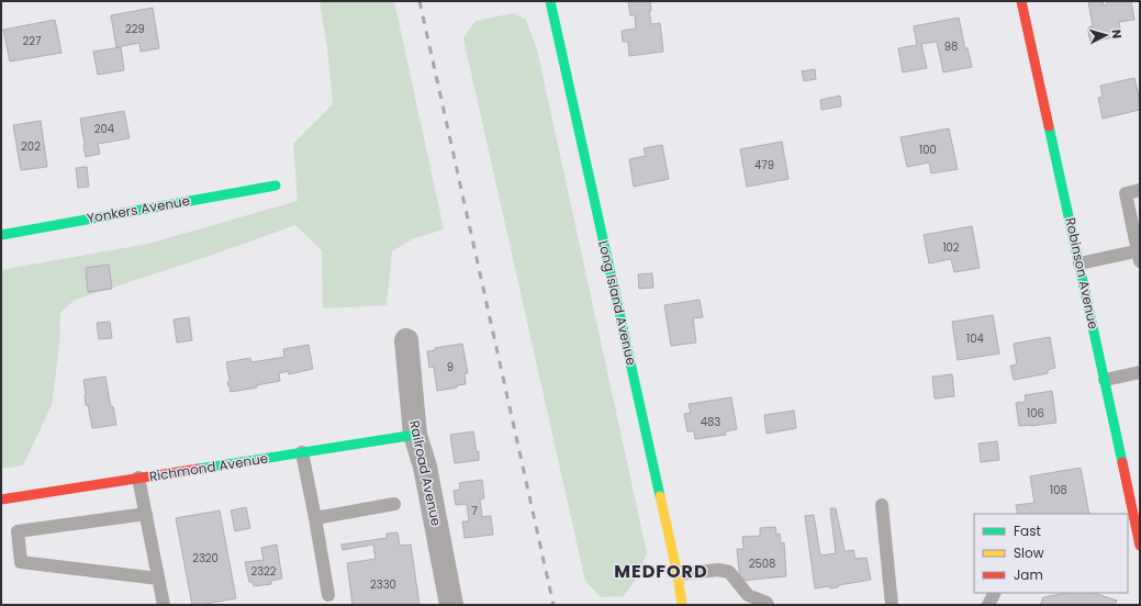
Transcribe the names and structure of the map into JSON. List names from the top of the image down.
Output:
{
  "streets": {
    "street": [
      "Yonkers Avenue",
      "Robinson Avenue",
      "Long Island Avenue",
      "Richmond Avenue",
      "Railroad Avenue"
    ]
  },
  "crossings": [
    ["Richmond Avenue", "Railroad Avenue"]
  ],
  "districts": ["MEDFORD"],
  "house_numbers": [
    "229",
    "227",
    "98",
    "204",
    "202",
    "100",
    "479",
    "102",
    "104",
    "9",
    "106",
    "483",
    "108",
    "7",
    "2320",
    "2508",
    "2322",
    "2330"
  ],
  "legend": ["Fast", "Slow", "Jam"],
  "north": "right"
}
